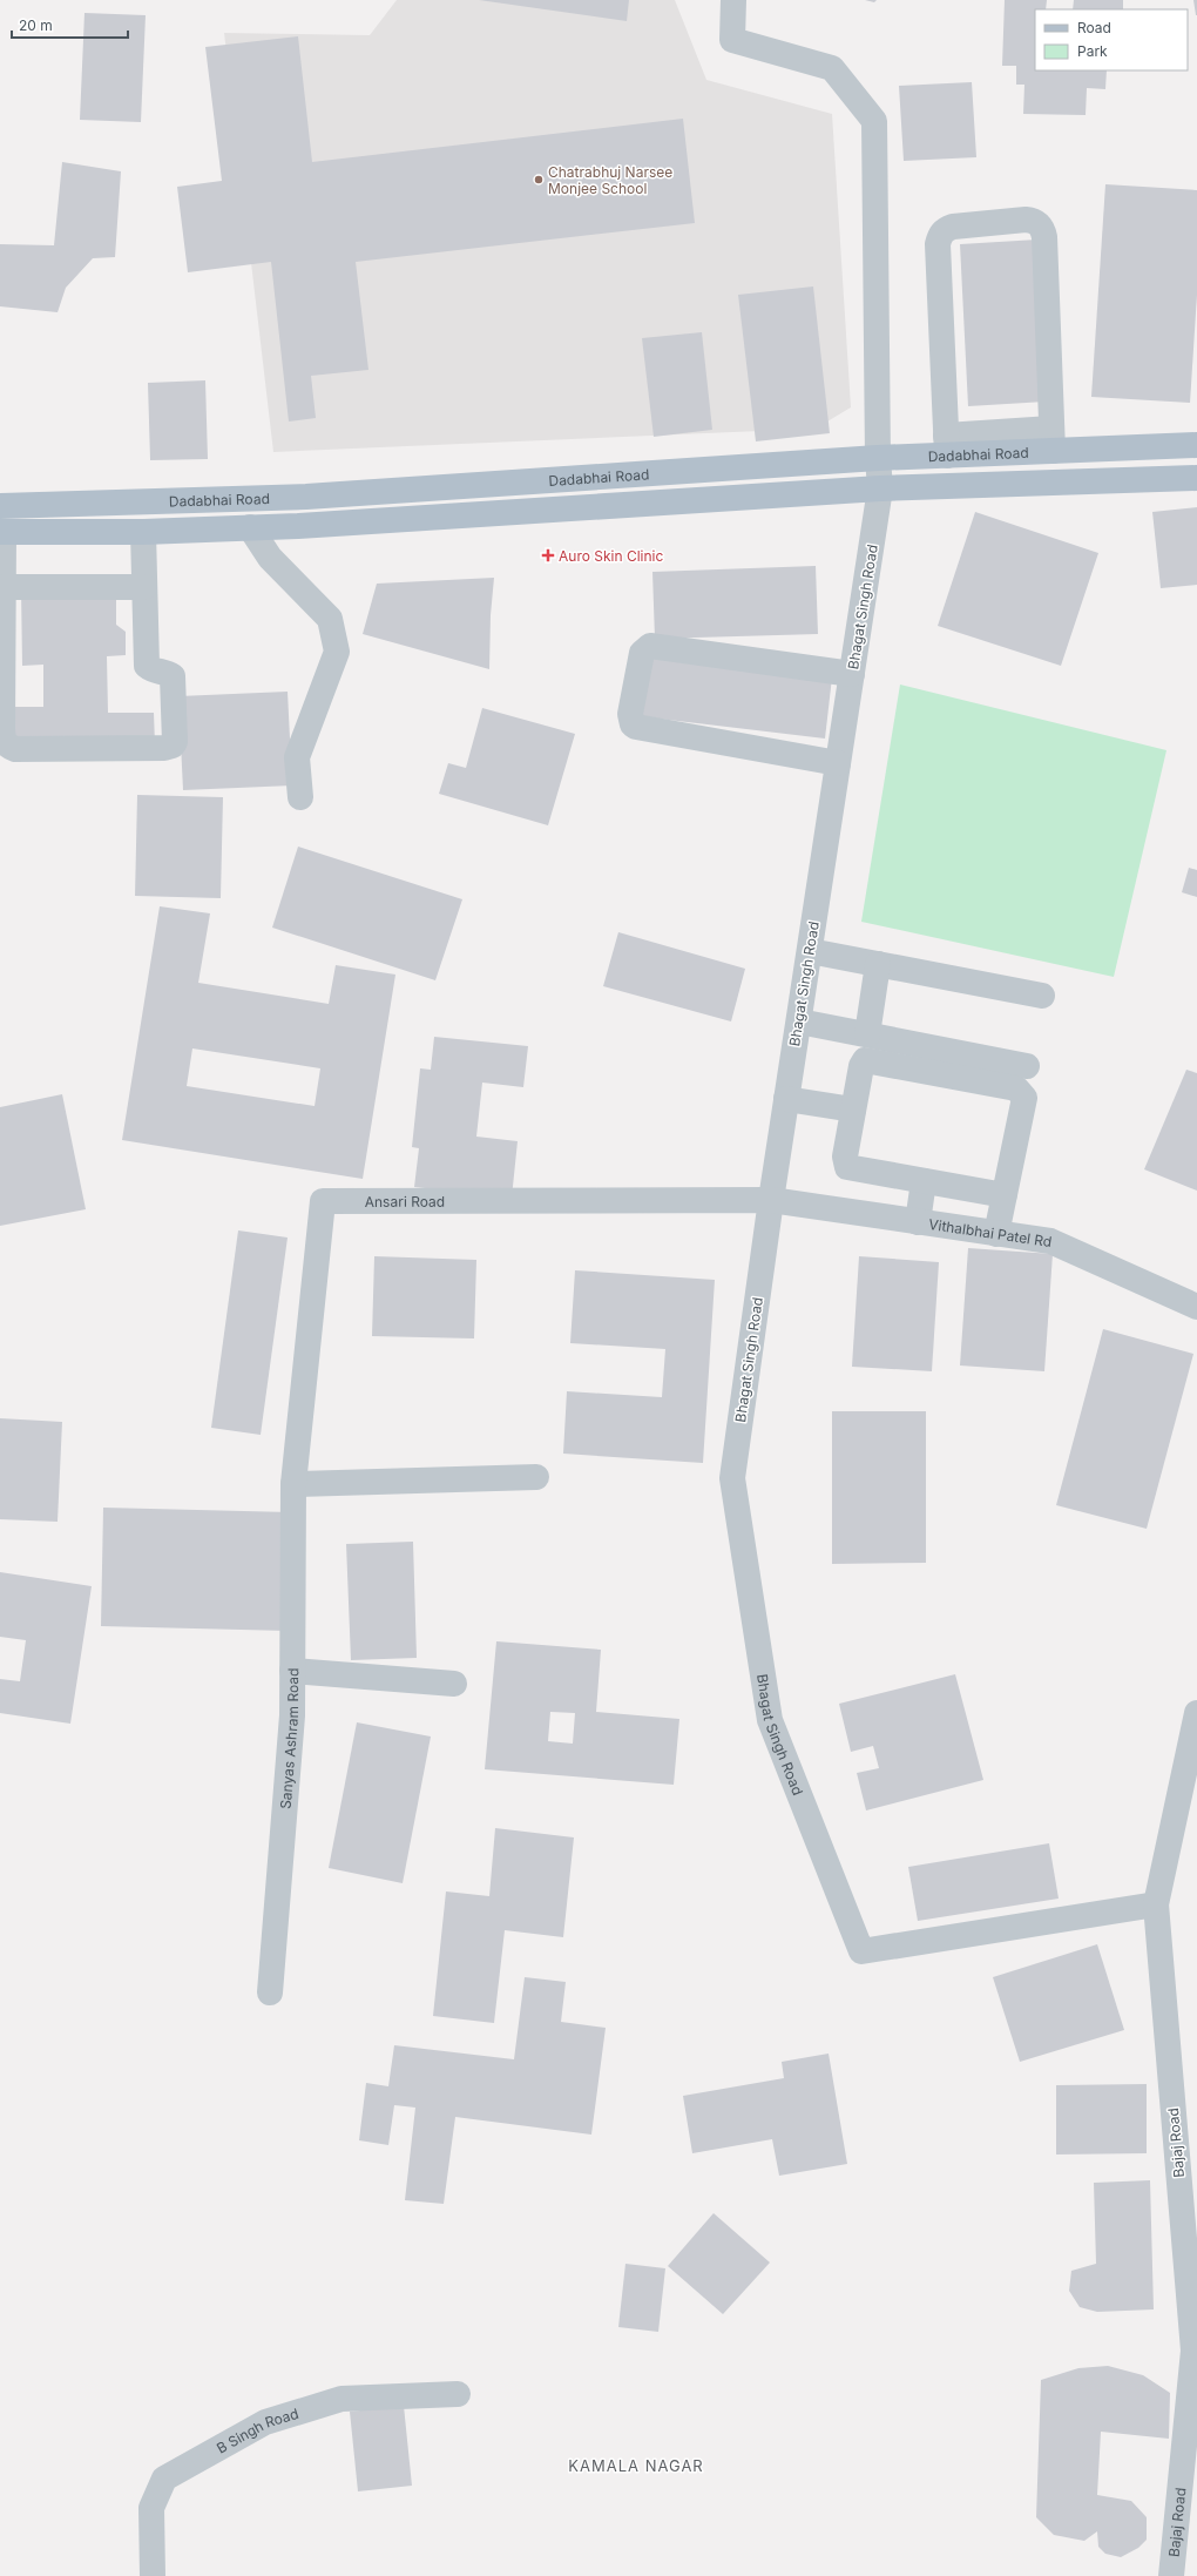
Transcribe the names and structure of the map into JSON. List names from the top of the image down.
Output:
{
  "streets": {
    "main road": ["Dadabhai Road"],
    "street": [
      "Bhagat Singh Road",
      "Ansari Road",
      "Vithalbhai Patel Rd",
      "Sanyas Ashram Road",
      "Bajaj Road",
      "B Singh Road"
    ]
  },
  "crossings": [
    ["Dadabhai Road", "Bhagat Singh Road"],
    ["Bhagat Singh Road", "Ansari Road"],
    ["Bhagat Singh Road", "Vithalbhai Patel Rd"],
    ["Bhagat Singh Road", "Bajaj Road"],
    ["Ansari Road", "Vithalbhai Patel Rd"],
    ["Ansari Road", "Sanyas Ashram Road"]
  ],
  "districts": ["KAMALA NAGAR"],
  "places": {
    "other": ["Chatrabhuj Narsee Monjee School"],
    "health": ["Auro Skin Clinic"]
  },
  "legend": ["Road", "Park"],
  "scale_bar": "20 m"
}
